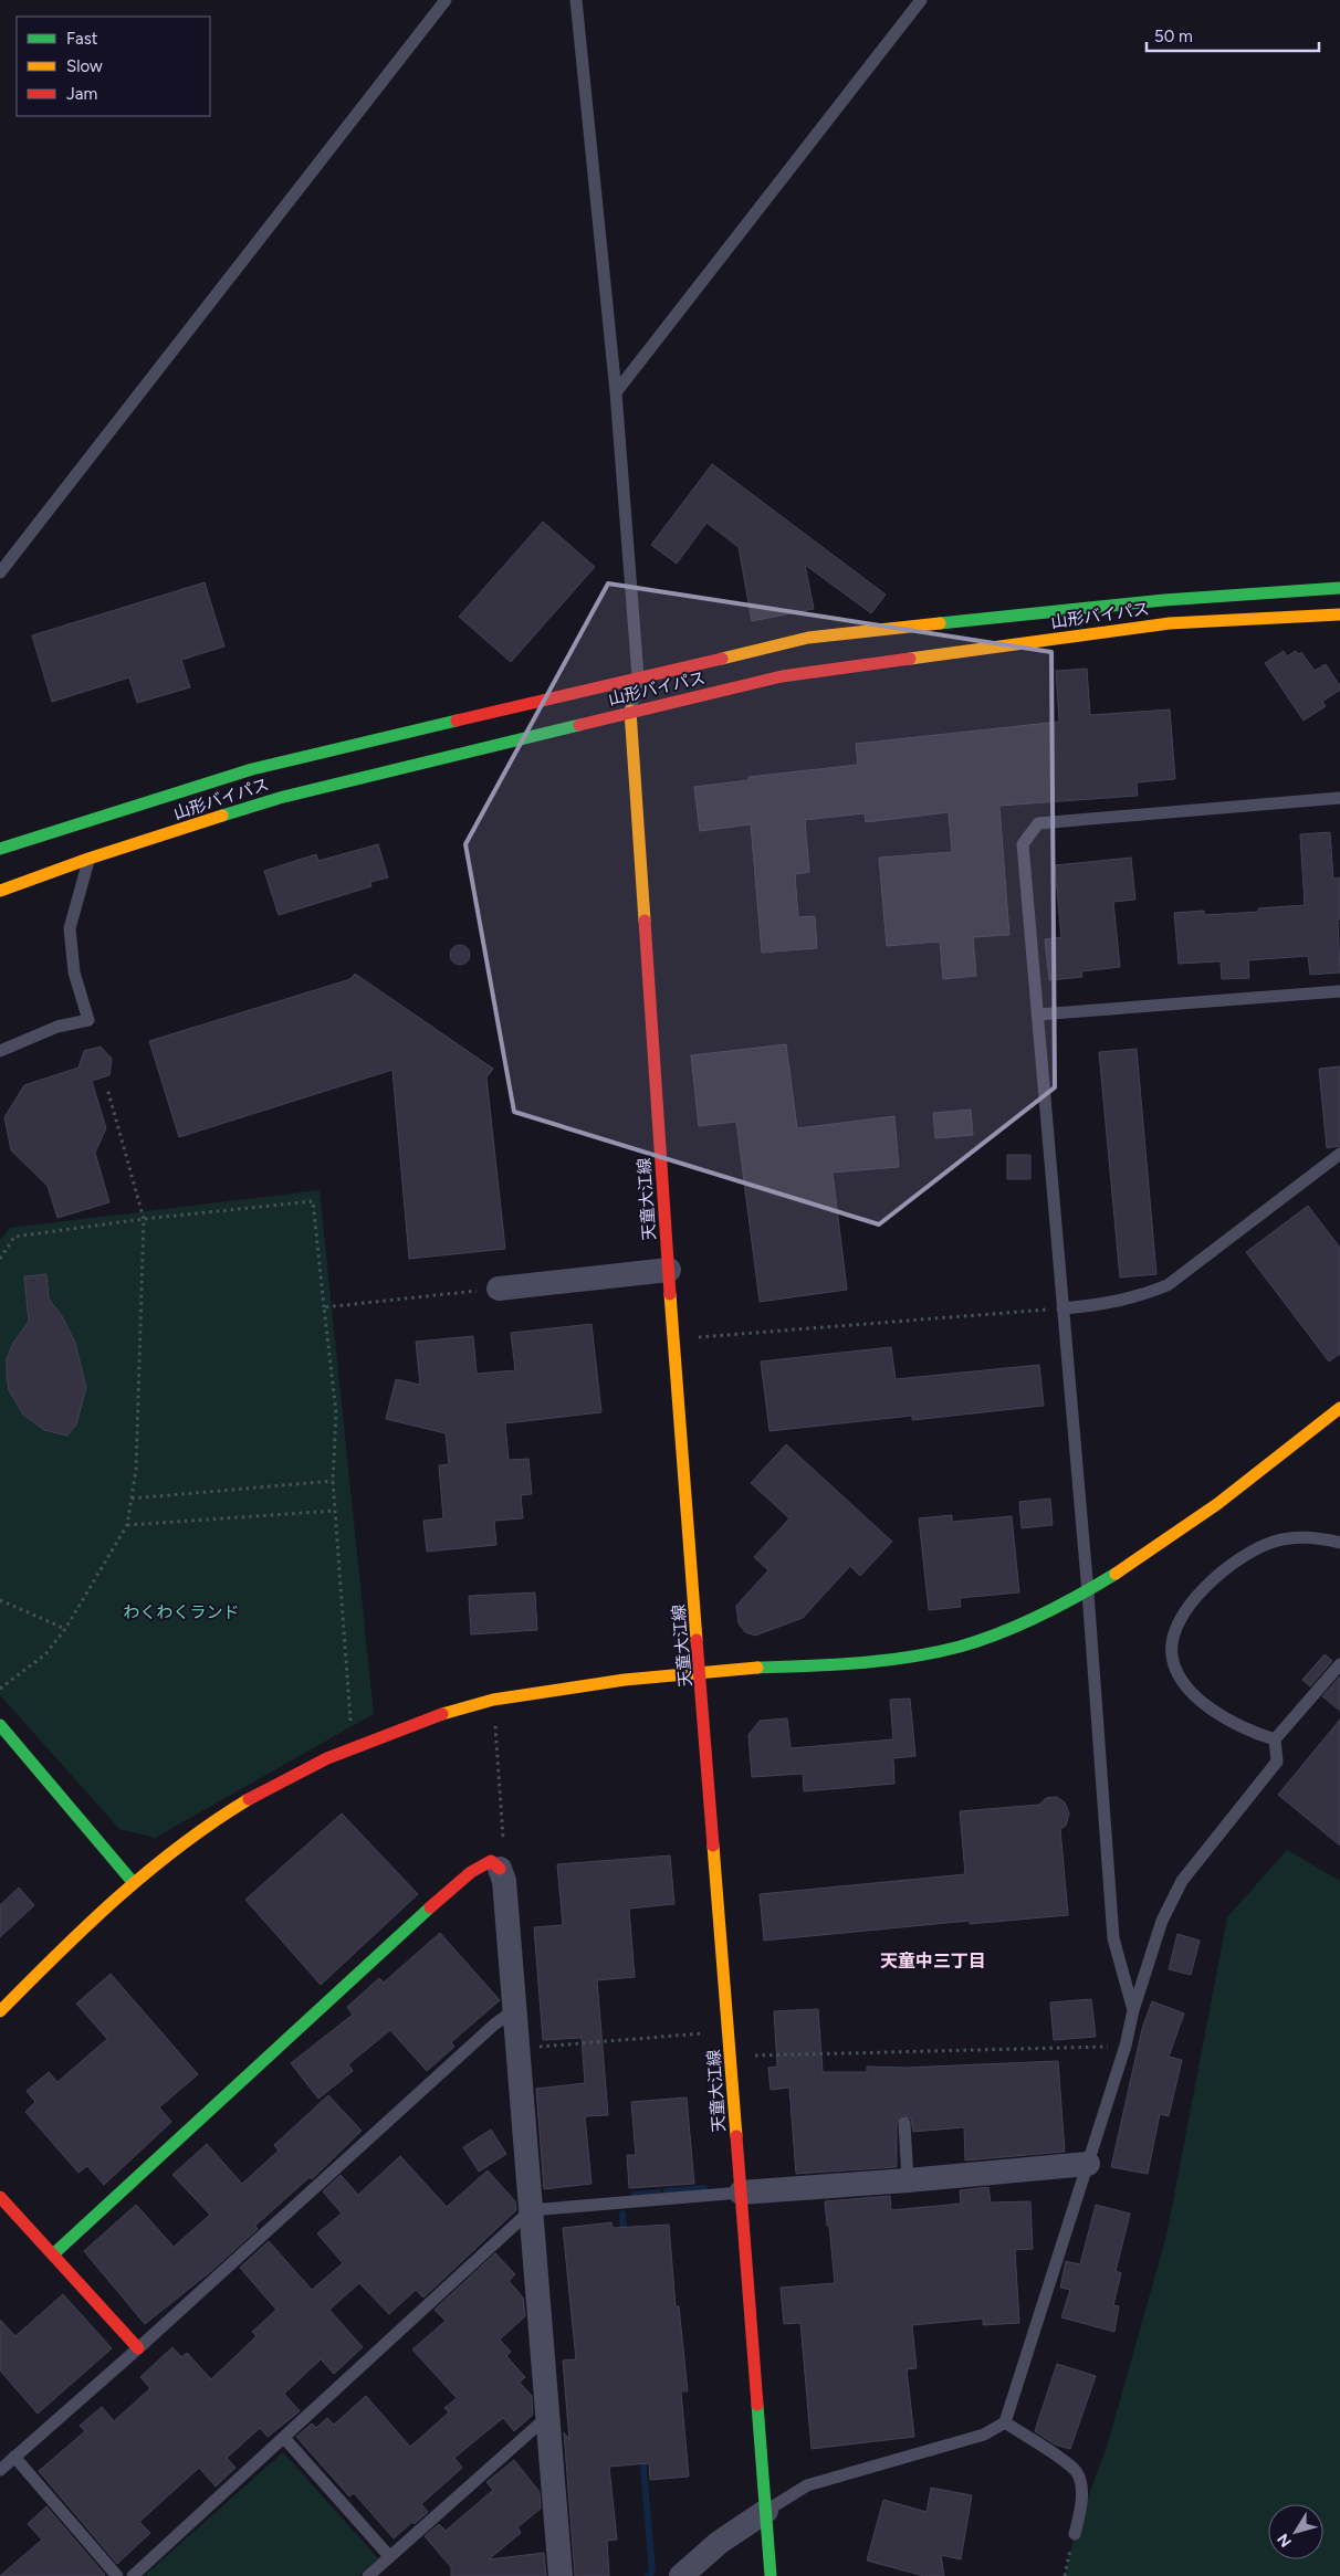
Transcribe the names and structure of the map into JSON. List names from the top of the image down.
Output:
{
  "streets": {
    "main road": ["山形バイパス", "天童大江線"]
  },
  "crossings": [
    ["山形バイパス", "天童大江線"]
  ],
  "districts": ["天童中三丁目"],
  "parks": ["わくわくランド"],
  "legend": ["Fast", "Slow", "Jam"],
  "scale_bar": "50 m",
  "north": "bottom left"
}
